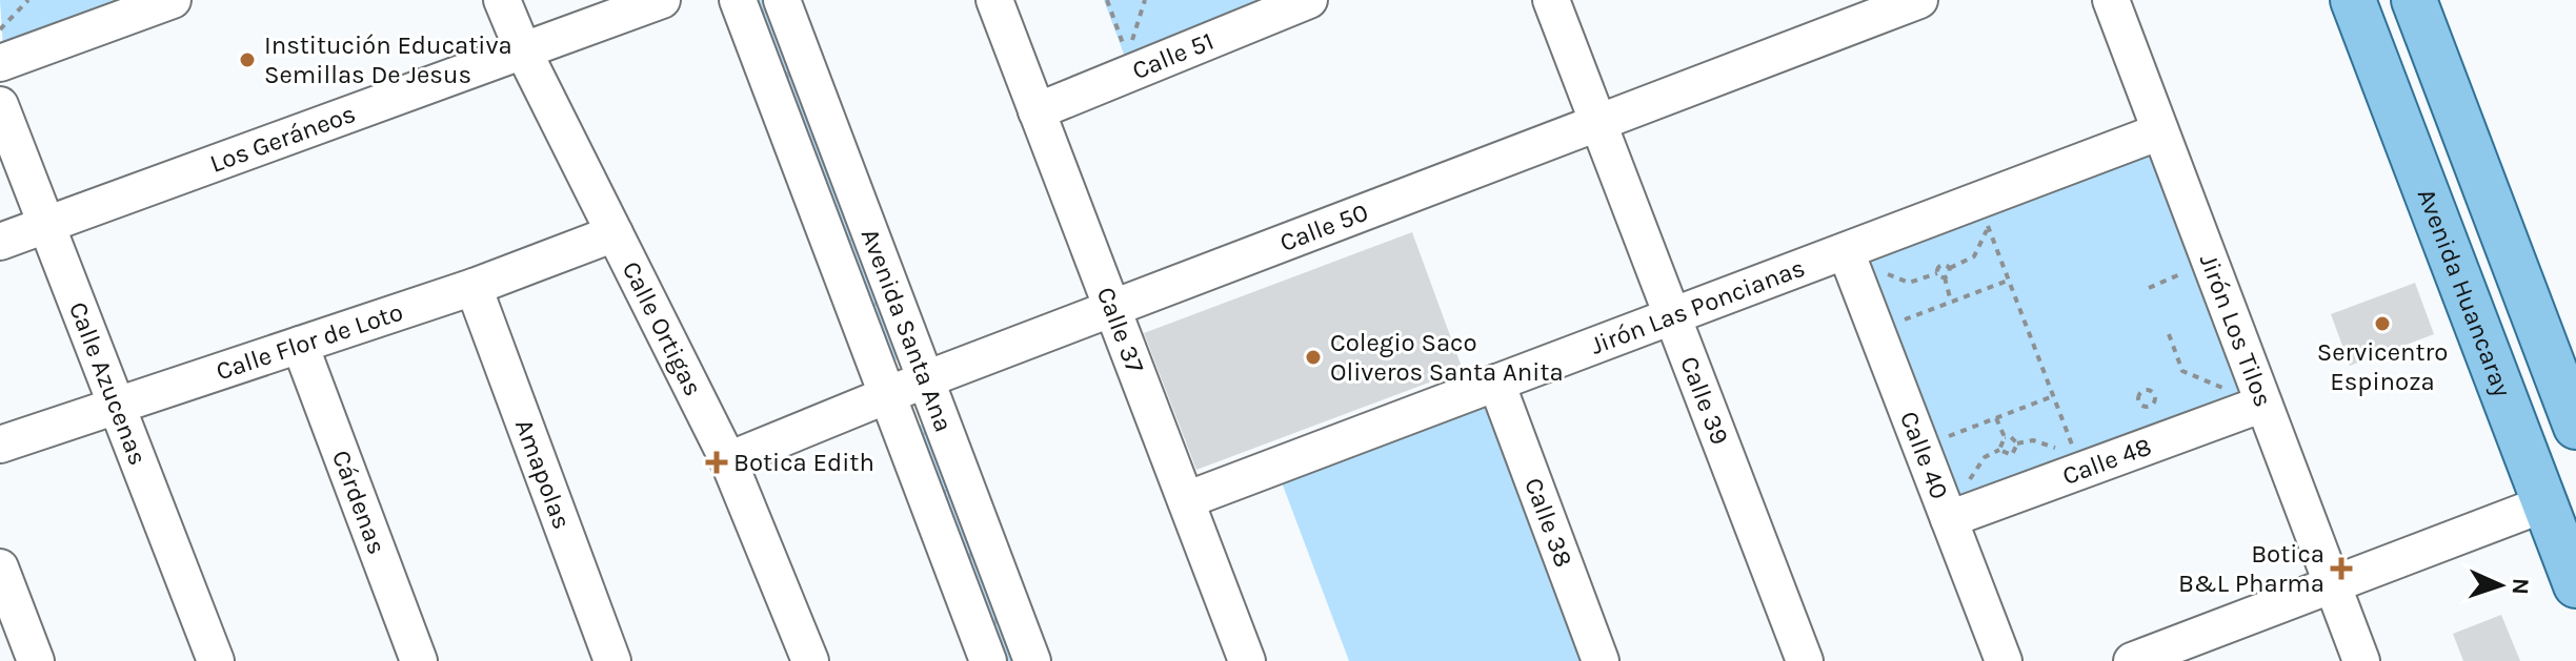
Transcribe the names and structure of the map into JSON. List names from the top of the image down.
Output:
{
  "streets": {
    "main road": ["Avenida Huancaray"],
    "street": [
      "Calle 51",
      "Los Geráneos",
      "Calle 50",
      "Jirón Las Poncianas",
      "Calle Ortigas",
      "Avenida Santa Ana",
      "Calle 37",
      "Jirón Los Tilos",
      "Calle Flor de Loto",
      "Calle Azucenas",
      "Calle 39",
      "Calle 40",
      "Calle 48",
      "Amapolas",
      "Cárdenas",
      "Calle 38"
    ]
  },
  "crossings": [
    ["Calle 51", "Calle 37"],
    ["Los Geráneos", "Calle Ortigas"],
    ["Los Geráneos", "Calle Azucenas"],
    ["Calle 50", "Calle Ortigas"],
    ["Calle 50", "Avenida Santa Ana"],
    ["Calle 50", "Calle 37"],
    ["Calle 50", "Calle 39"],
    ["Jirón Las Poncianas", "Calle 37"],
    ["Jirón Las Poncianas", "Jirón Los Tilos"],
    ["Jirón Las Poncianas", "Calle 39"],
    ["Jirón Las Poncianas", "Calle 40"],
    ["Jirón Las Poncianas", "Calle 38"],
    ["Calle Ortigas", "Calle Flor de Loto"],
    ["Jirón Los Tilos", "Calle 48"],
    ["Calle Flor de Loto", "Calle Azucenas"],
    ["Calle Flor de Loto", "Amapolas"],
    ["Calle Flor de Loto", "Cárdenas"],
    ["Calle 40", "Calle 48"]
  ],
  "places": {
    "other": ["Institución Educativa Semillas De Jesus", "Servicentro Espinoza", "Colegio Saco Oliveros Santa Anita"],
    "health": ["Botica Edith", "Botica B&L Pharma"]
  },
  "north": "right"
}
